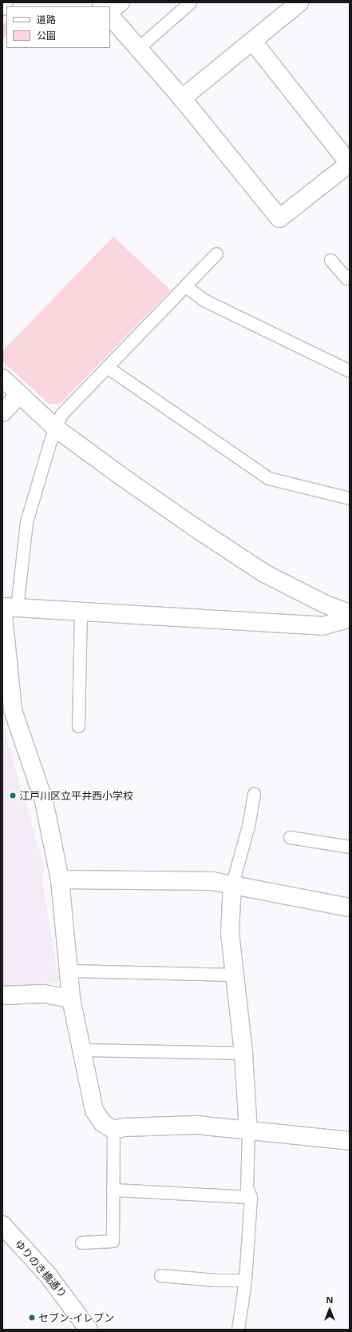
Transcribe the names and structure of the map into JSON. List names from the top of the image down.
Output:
{
  "streets": {
    "street": ["ゆりのき橋通り"]
  },
  "places": ["江戸川区立平井西小学校", "セブン-イレブン"],
  "legend": ["道路", "公園"],
  "north": "top"
}
